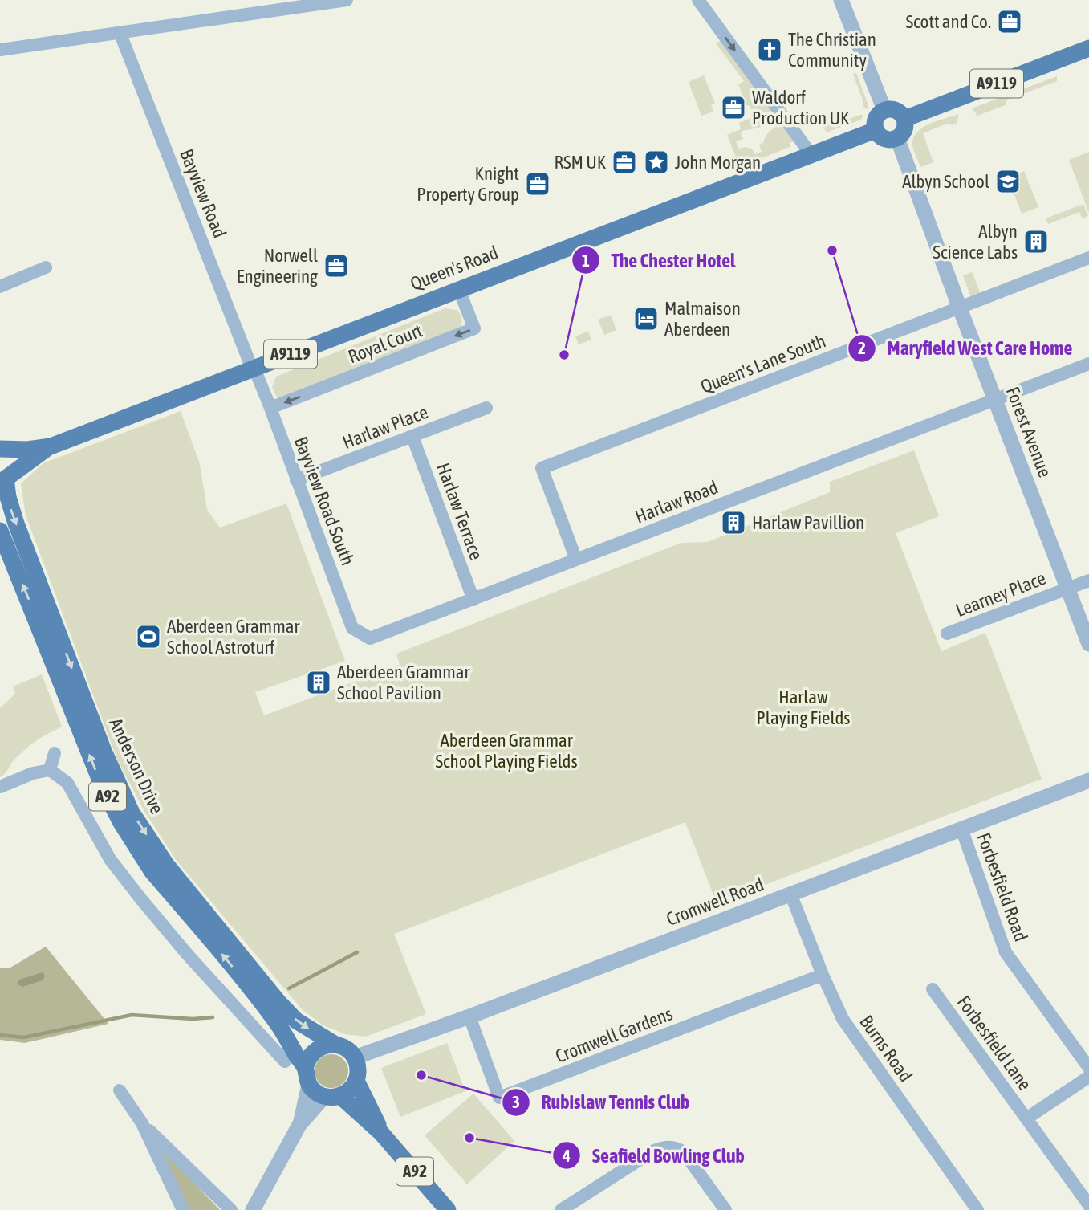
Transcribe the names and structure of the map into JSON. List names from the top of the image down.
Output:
{
  "streets": {
    "main road": [
      "A9119",
      "Queen's Road",
      "Anderson Drive",
      "A92"
    ],
    "street": [
      "Bayview Road",
      "Royal Court",
      "Queen's Lane South",
      "Harlaw Place",
      "Forest Avenue",
      "Bayview Road South",
      "Harlaw Road",
      "Harlaw Terrace",
      "Learney Place",
      "Forbesfield Road",
      "Cromwell Road",
      "Cromwell Gardens",
      "Forbesfield Lane",
      "Burns Road"
    ]
  },
  "crossings": [
    ["A9119", "Queen's Road"],
    ["A9119", "Forest Avenue"],
    ["Bayview Road", "Queen's Road"],
    ["Bayview Road", "Bayview Road South"],
    ["Queen's Road", "Royal Court"],
    ["Queen's Road", "Forest Avenue"],
    ["Queen's Road", "Bayview Road South"],
    ["Queen's Road", "Anderson Drive"],
    ["Queen's Road", "A92"],
    ["Royal Court", "Bayview Road South"],
    ["Queen's Lane South", "Forest Avenue"],
    ["Queen's Lane South", "Harlaw Road"],
    ["Harlaw Place", "Bayview Road South"],
    ["Harlaw Place", "Harlaw Terrace"],
    ["Forest Avenue", "Harlaw Road"],
    ["Forest Avenue", "Learney Place"],
    ["Bayview Road South", "Harlaw Road"],
    ["Harlaw Road", "Harlaw Terrace"],
    ["Anderson Drive", "A92"],
    ["Anderson Drive", "Cromwell Road"],
    ["A92", "Cromwell Road"],
    ["Forbesfield Road", "Cromwell Road"],
    ["Cromwell Road", "Cromwell Gardens"],
    ["Cromwell Road", "Burns Road"],
    ["Cromwell Gardens", "Burns Road"]
  ],
  "one_way": ["Royal Court"],
  "parks": ["Harlaw Playing Fields", "Aberdeen Grammar School Playing Fields"],
  "places": {
    "office": [
      "Scott and Co.",
      "Waldorf Production UK",
      "RSM UK",
      "Knight Property Group",
      "Norwell Engineering"
    ],
    "church": ["The Christian Community"],
    "place": ["John Morgan"],
    "school or university": ["Albyn School"],
    "building": ["Albyn Science Labs", "Harlaw Pavillion", "Aberdeen Grammar School Pavilion"],
    "other": [
      "Maryfield West Care Home",
      "The Chester Hotel",
      "Rubislaw Tennis Club",
      "Seafield Bowling Club"
    ],
    "hotel": ["Malmaison Aberdeen"],
    "sports": ["Aberdeen Grammar School Astroturf"]
  }
}
